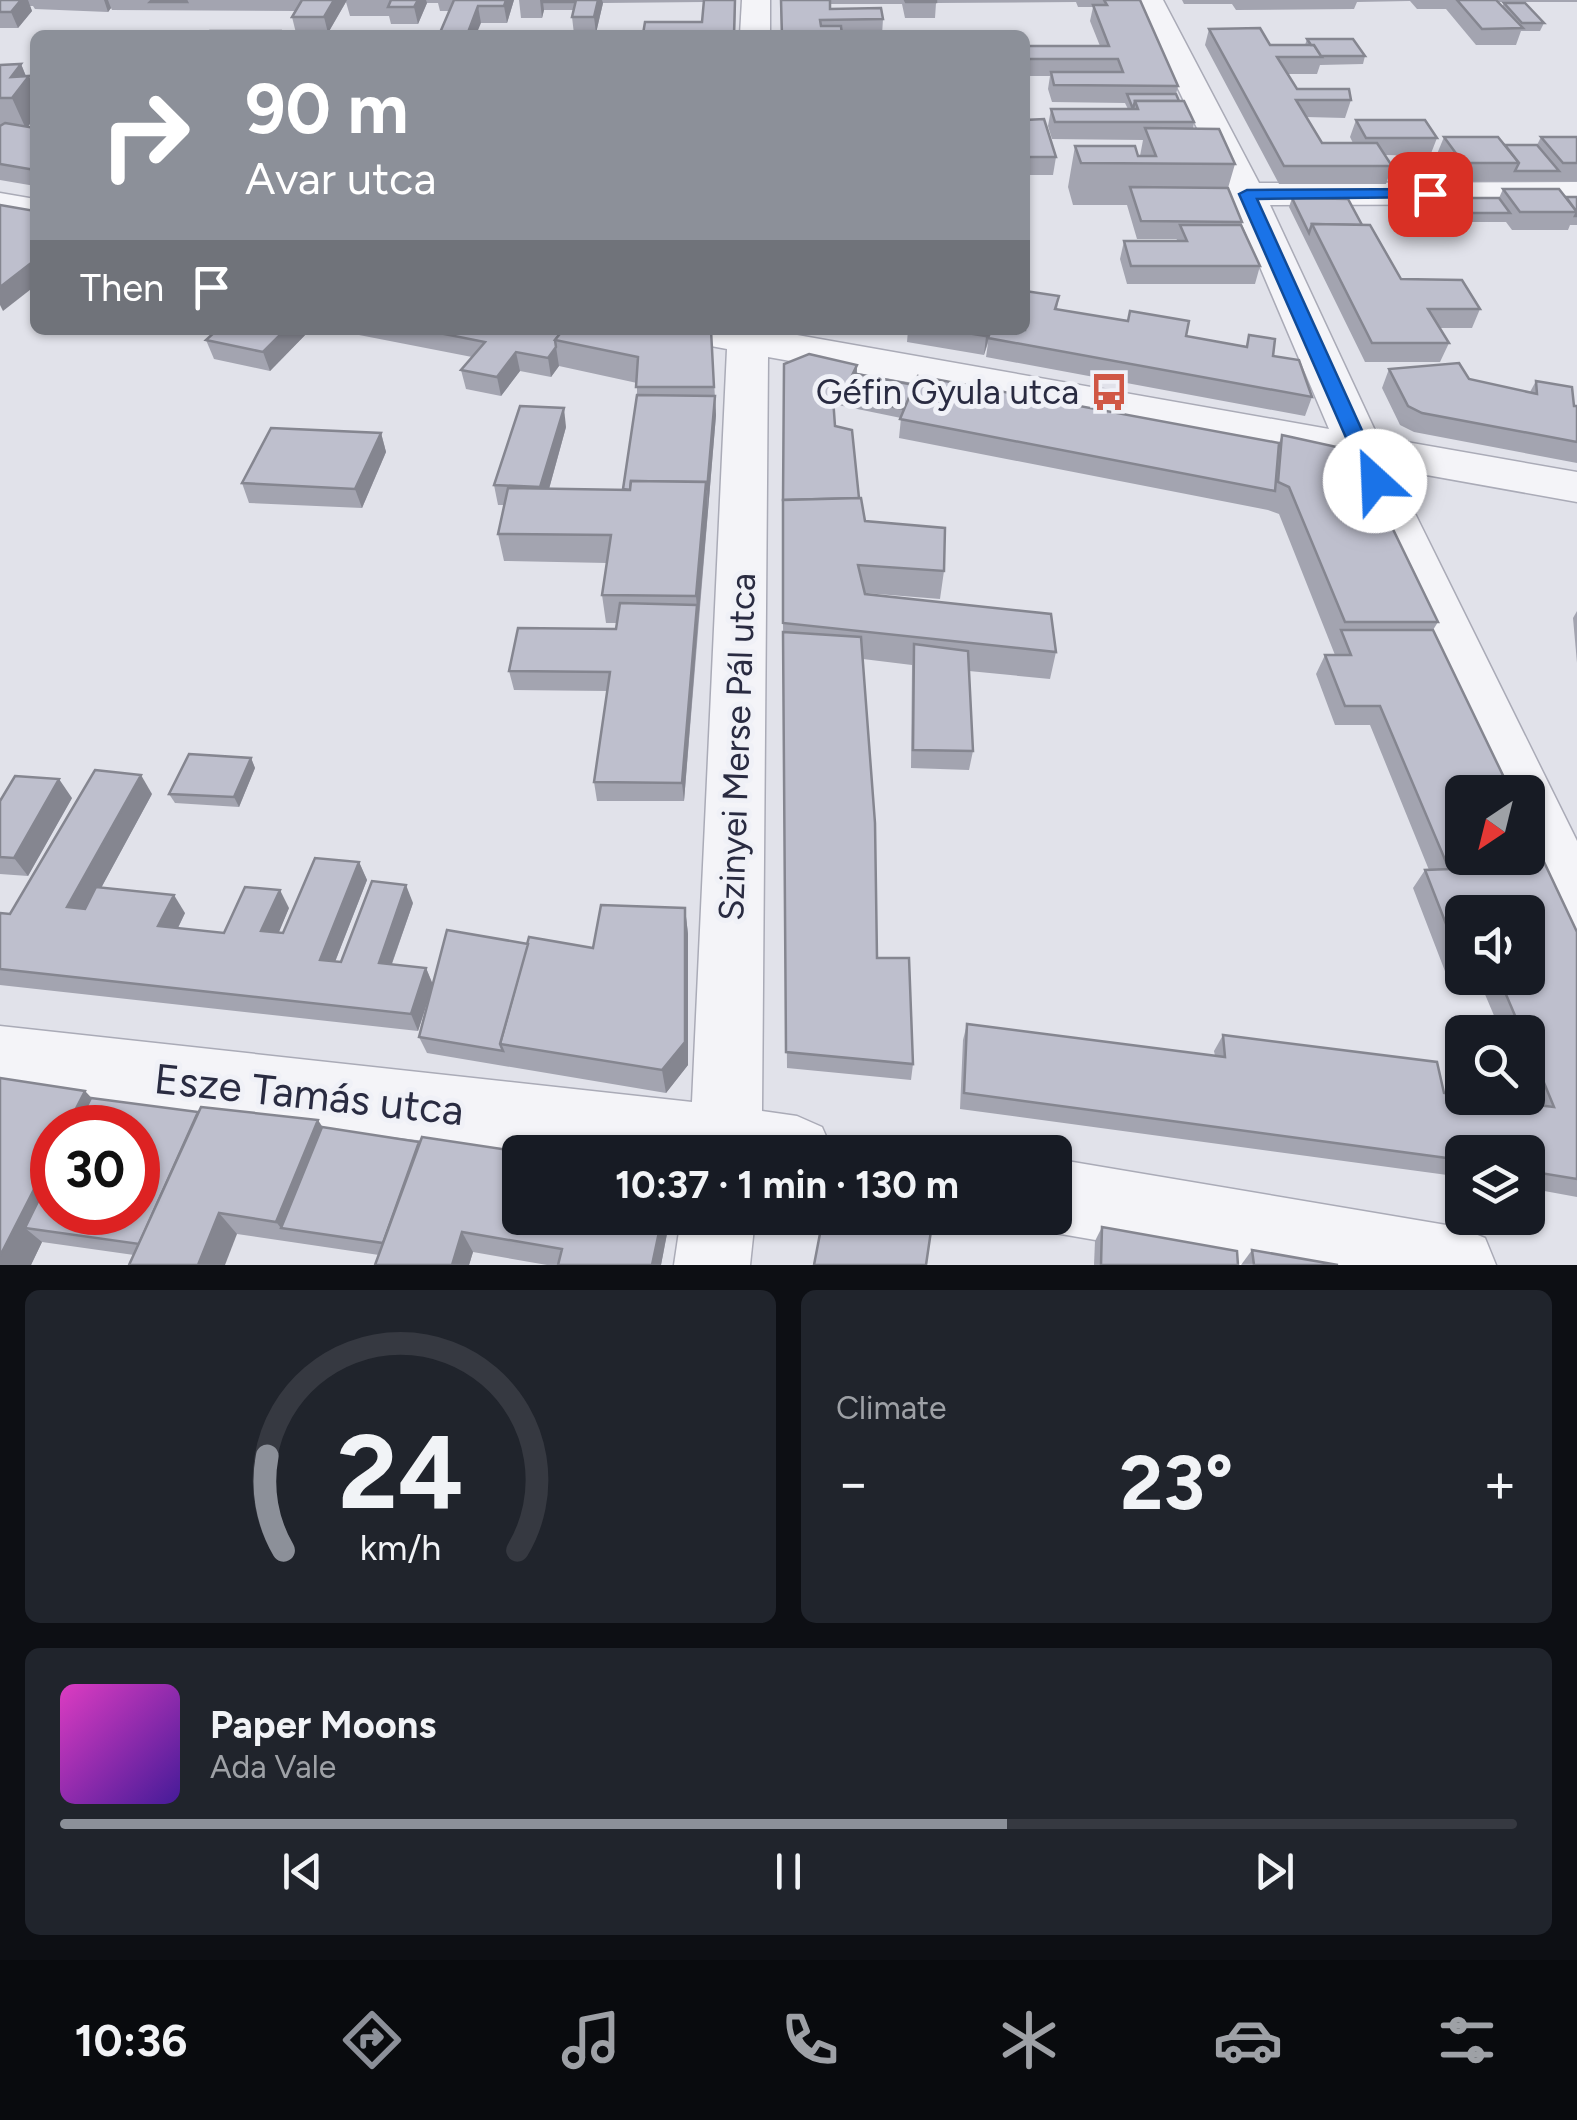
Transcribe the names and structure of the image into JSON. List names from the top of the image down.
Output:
{
  "streets": {
    "street": ["Szinyei Merse Pál utca", "Esze Tamás utca"]
  },
  "places": {
    "bus stop": ["Géfin Gyula utca"]
  },
  "north": "bottom left",
  "page": {
    "turn": ["90 m", "Avar utca"],
    "then": "Then",
    "limit": "30",
    "trip": "10:37 · 1 min · 130 m",
    "tile": "Climate",
    "heat": ["−", "23°", "+"],
    "song": ["Paper Moons", "Ada Vale"],
    "tabs": "10:36",
    "gauge": ["24", "km/h"]
  }
}
